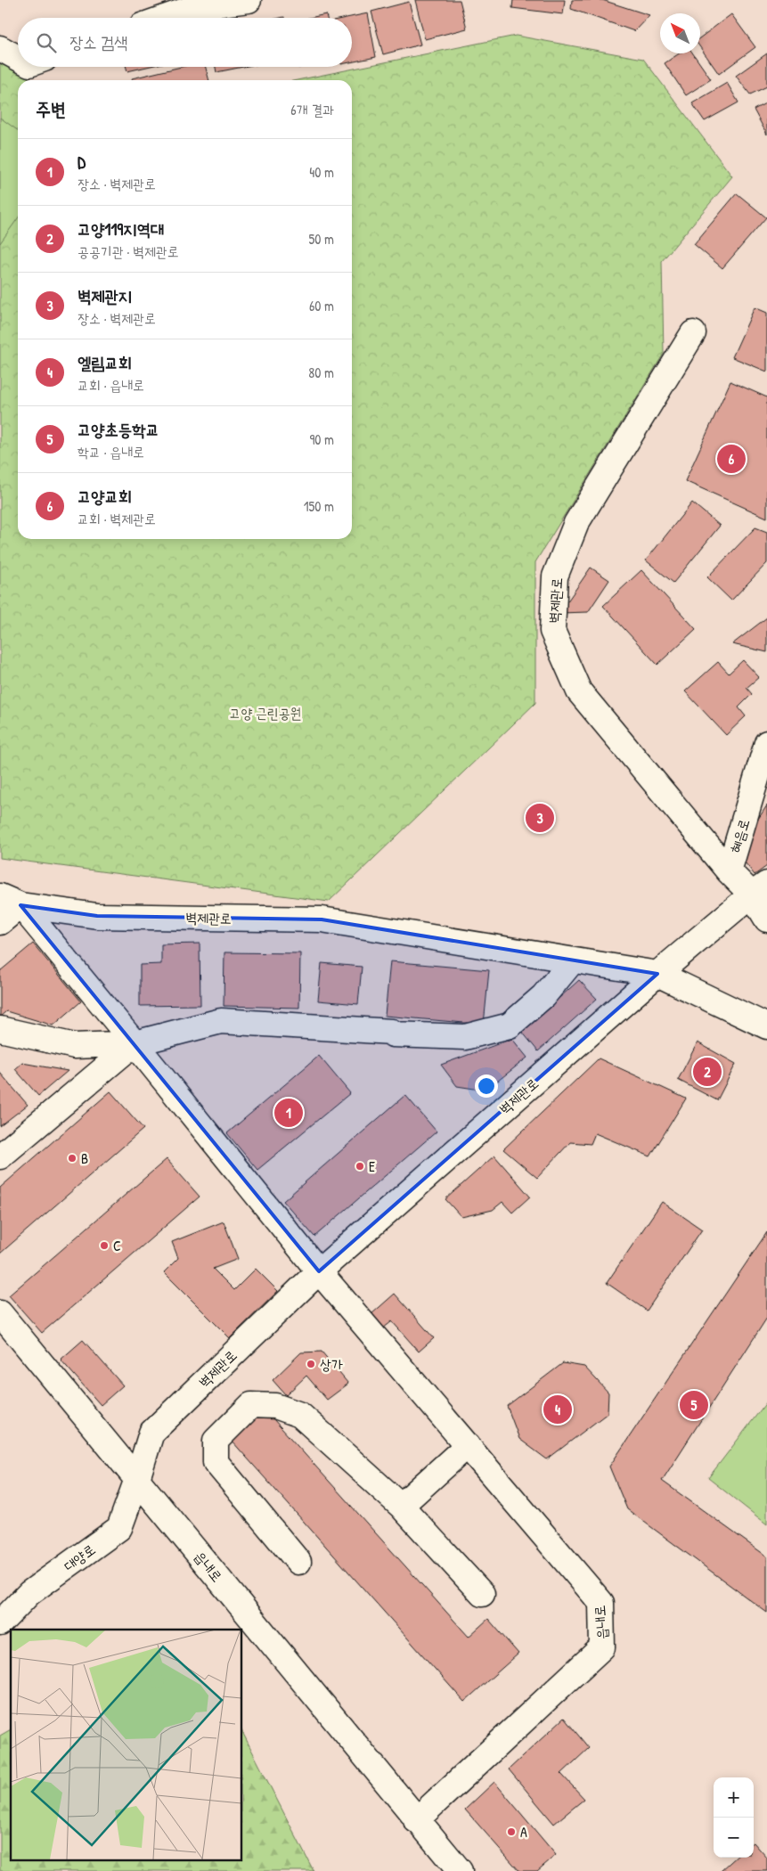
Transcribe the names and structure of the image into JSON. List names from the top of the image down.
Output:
{
  "streets": {
    "street": [
      "벽제관로",
      "혜음로",
      "대양로",
      "읍내로"
    ]
  },
  "crossings": [
    ["벽제관로", "혜음로"],
    ["벽제관로", "대양로"],
    ["벽제관로", "읍내로"],
    ["대양로", "읍내로"]
  ],
  "parks": ["고양 근린공원"],
  "places": [
    "B",
    "E",
    "C",
    "상가",
    "A"
  ],
  "north": "top left",
  "page": {
    "search": "장소 검색",
    "heading": ["주변", "6개 결과"],
    "list": [
      {
        "mark": "1",
        "name": "D",
        "note": "장소 · 벽제관로",
        "value": "40 m"
      },
      {
        "mark": "2",
        "name": "고양119지역대",
        "note": "공공기관 · 벽제관로",
        "value": "50 m"
      },
      {
        "mark": "3",
        "name": "벽제관지",
        "note": "장소 · 벽제관로",
        "value": "60 m"
      },
      {
        "mark": "4",
        "name": "엘림교회",
        "note": "교회 · 읍내로",
        "value": "80 m"
      },
      {
        "mark": "5",
        "name": "고양초등학교",
        "note": "학교 · 읍내로",
        "value": "90 m"
      },
      {
        "mark": "6",
        "name": "고양교회",
        "note": "교회 · 벽제관로",
        "value": "150 m"
      }
    ],
    "pins": [
      "6",
      "3",
      "2",
      "1",
      "5",
      "4"
    ],
    "map_buttons": ["+", "−"]
  }
}
